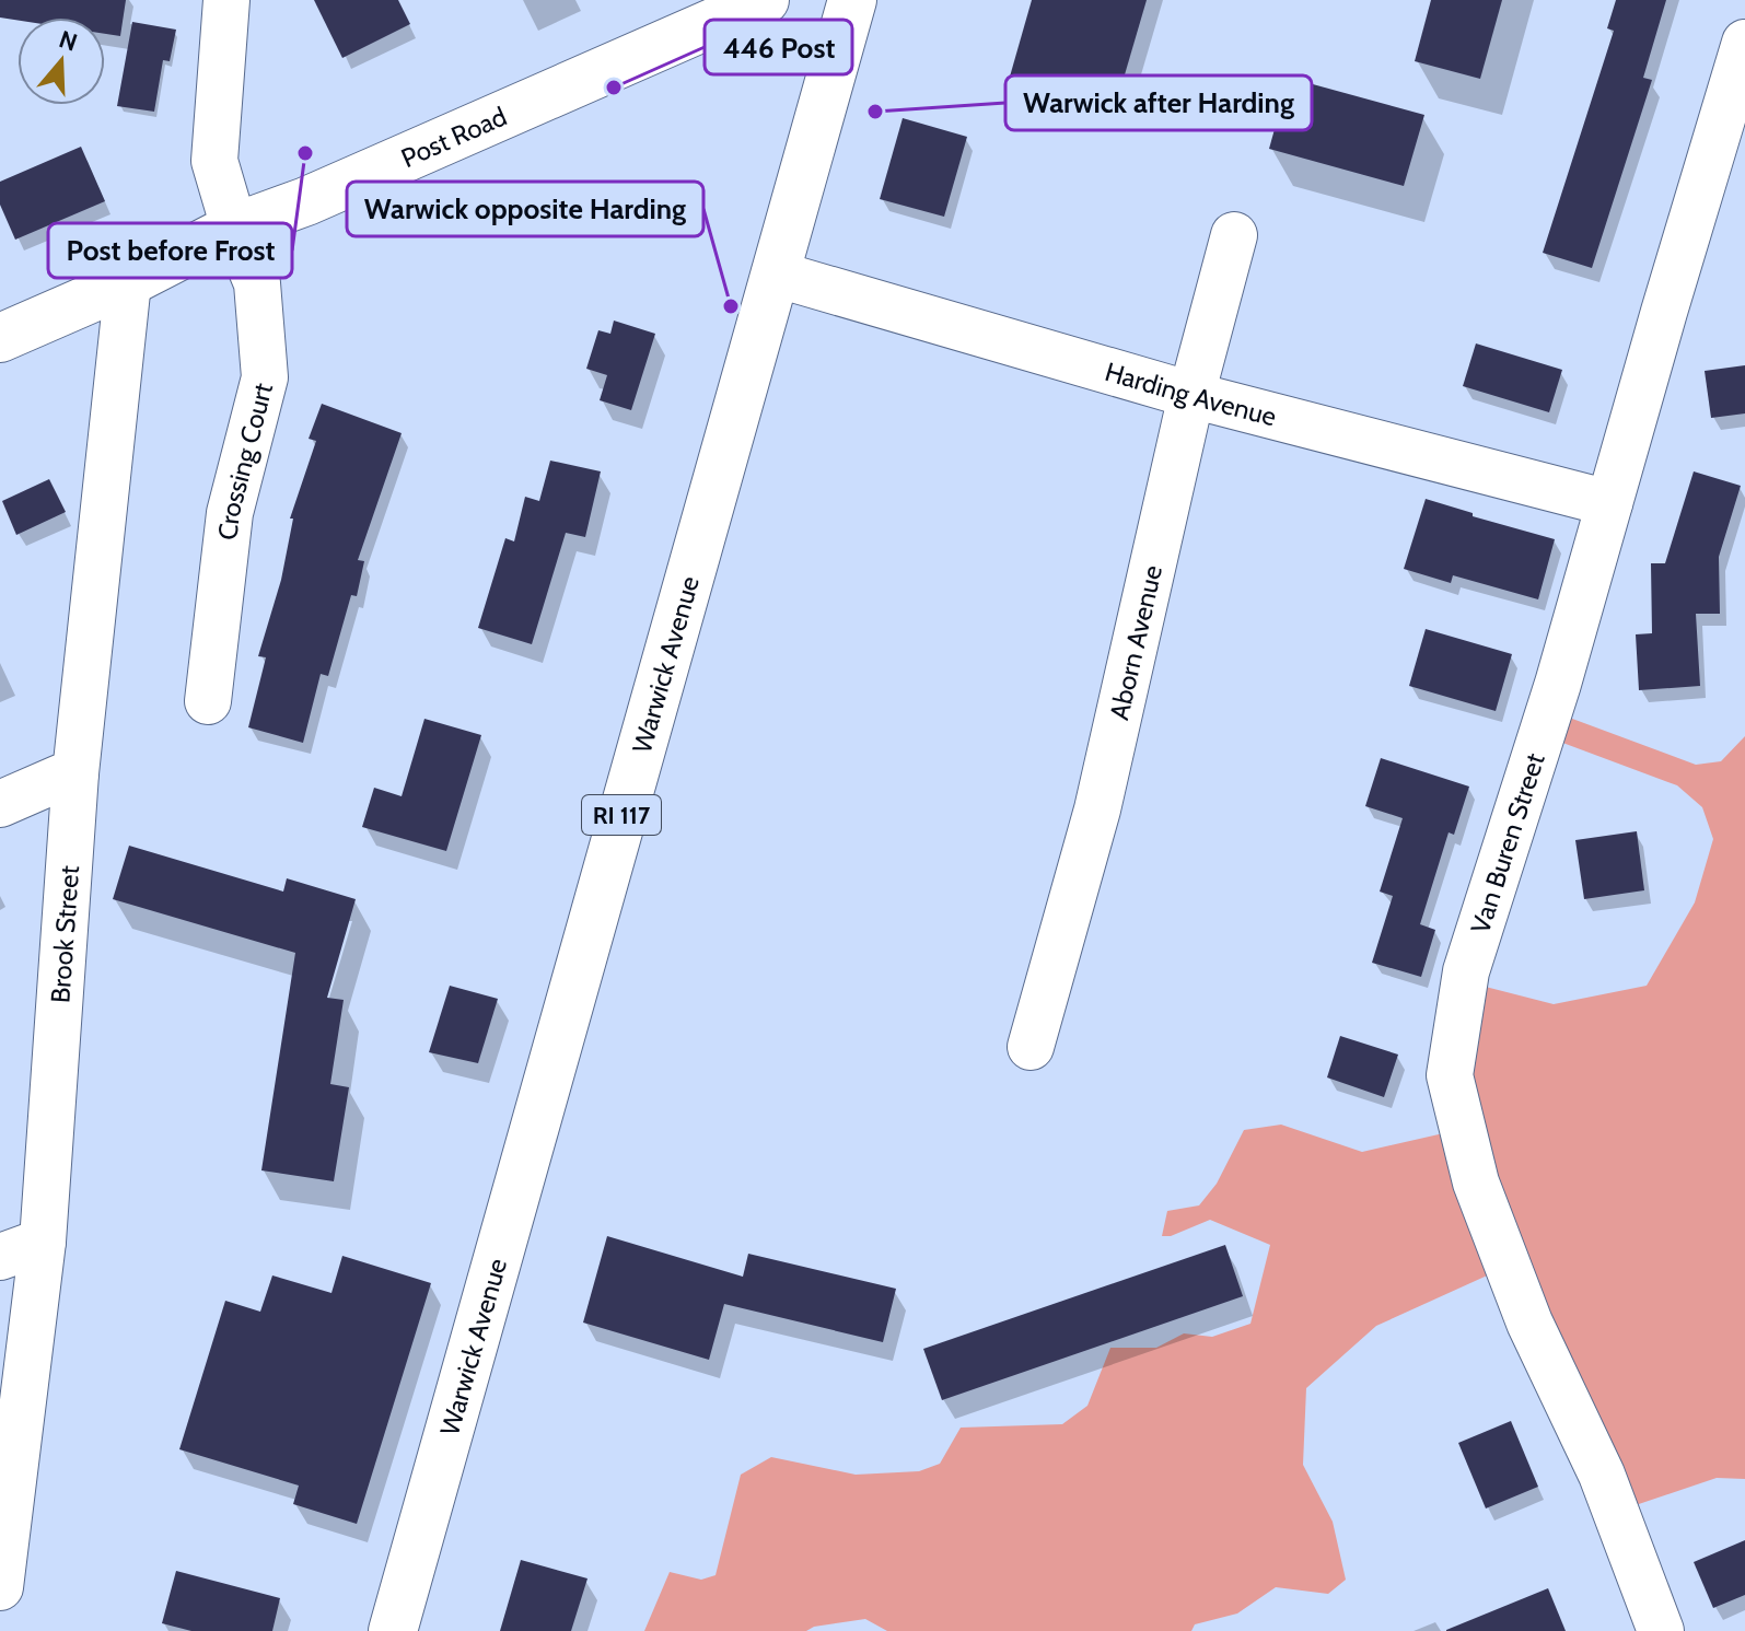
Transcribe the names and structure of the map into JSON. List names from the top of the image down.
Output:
{
  "streets": {
    "main road": ["Post Road", "Warwick Avenue", "RI 117"],
    "street": [
      "Harding Avenue",
      "Crossing Court",
      "Aborn Avenue",
      "Van Buren Street",
      "Brook Street"
    ]
  },
  "crossings": [
    ["Post Road", "Crossing Court"],
    ["Post Road", "Brook Street"],
    ["Harding Avenue", "Aborn Avenue"],
    ["Harding Avenue", "Warwick Avenue"],
    ["Harding Avenue", "Van Buren Street"]
  ],
  "places": [
    "446 Post",
    "Warwick after Harding",
    "Post before Frost",
    "Warwick opposite Harding"
  ],
  "north": "top"
}
